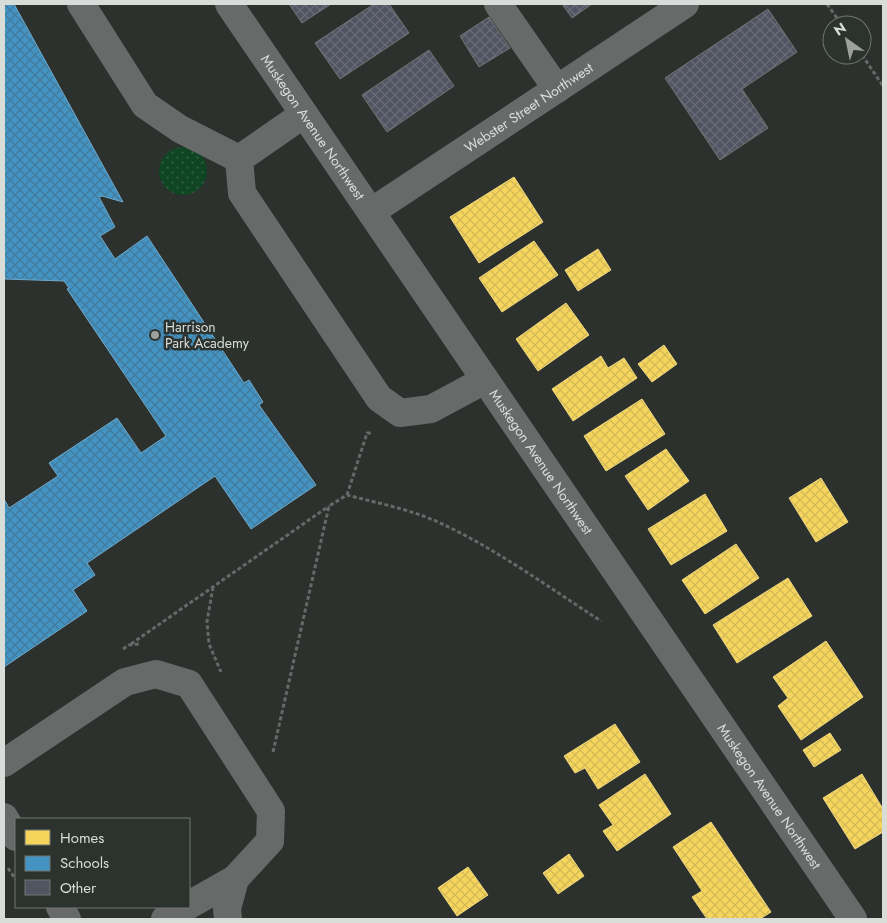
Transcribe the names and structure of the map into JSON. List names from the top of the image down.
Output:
{
  "streets": {
    "street": ["Webster Street Northwest", "Muskegon Avenue Northwest"]
  },
  "crossings": [
    ["Webster Street Northwest", "Muskegon Avenue Northwest"]
  ],
  "places": ["Harrison Park Academy"],
  "legend": ["Homes", "Schools", "Other"],
  "north": "top left"
}
